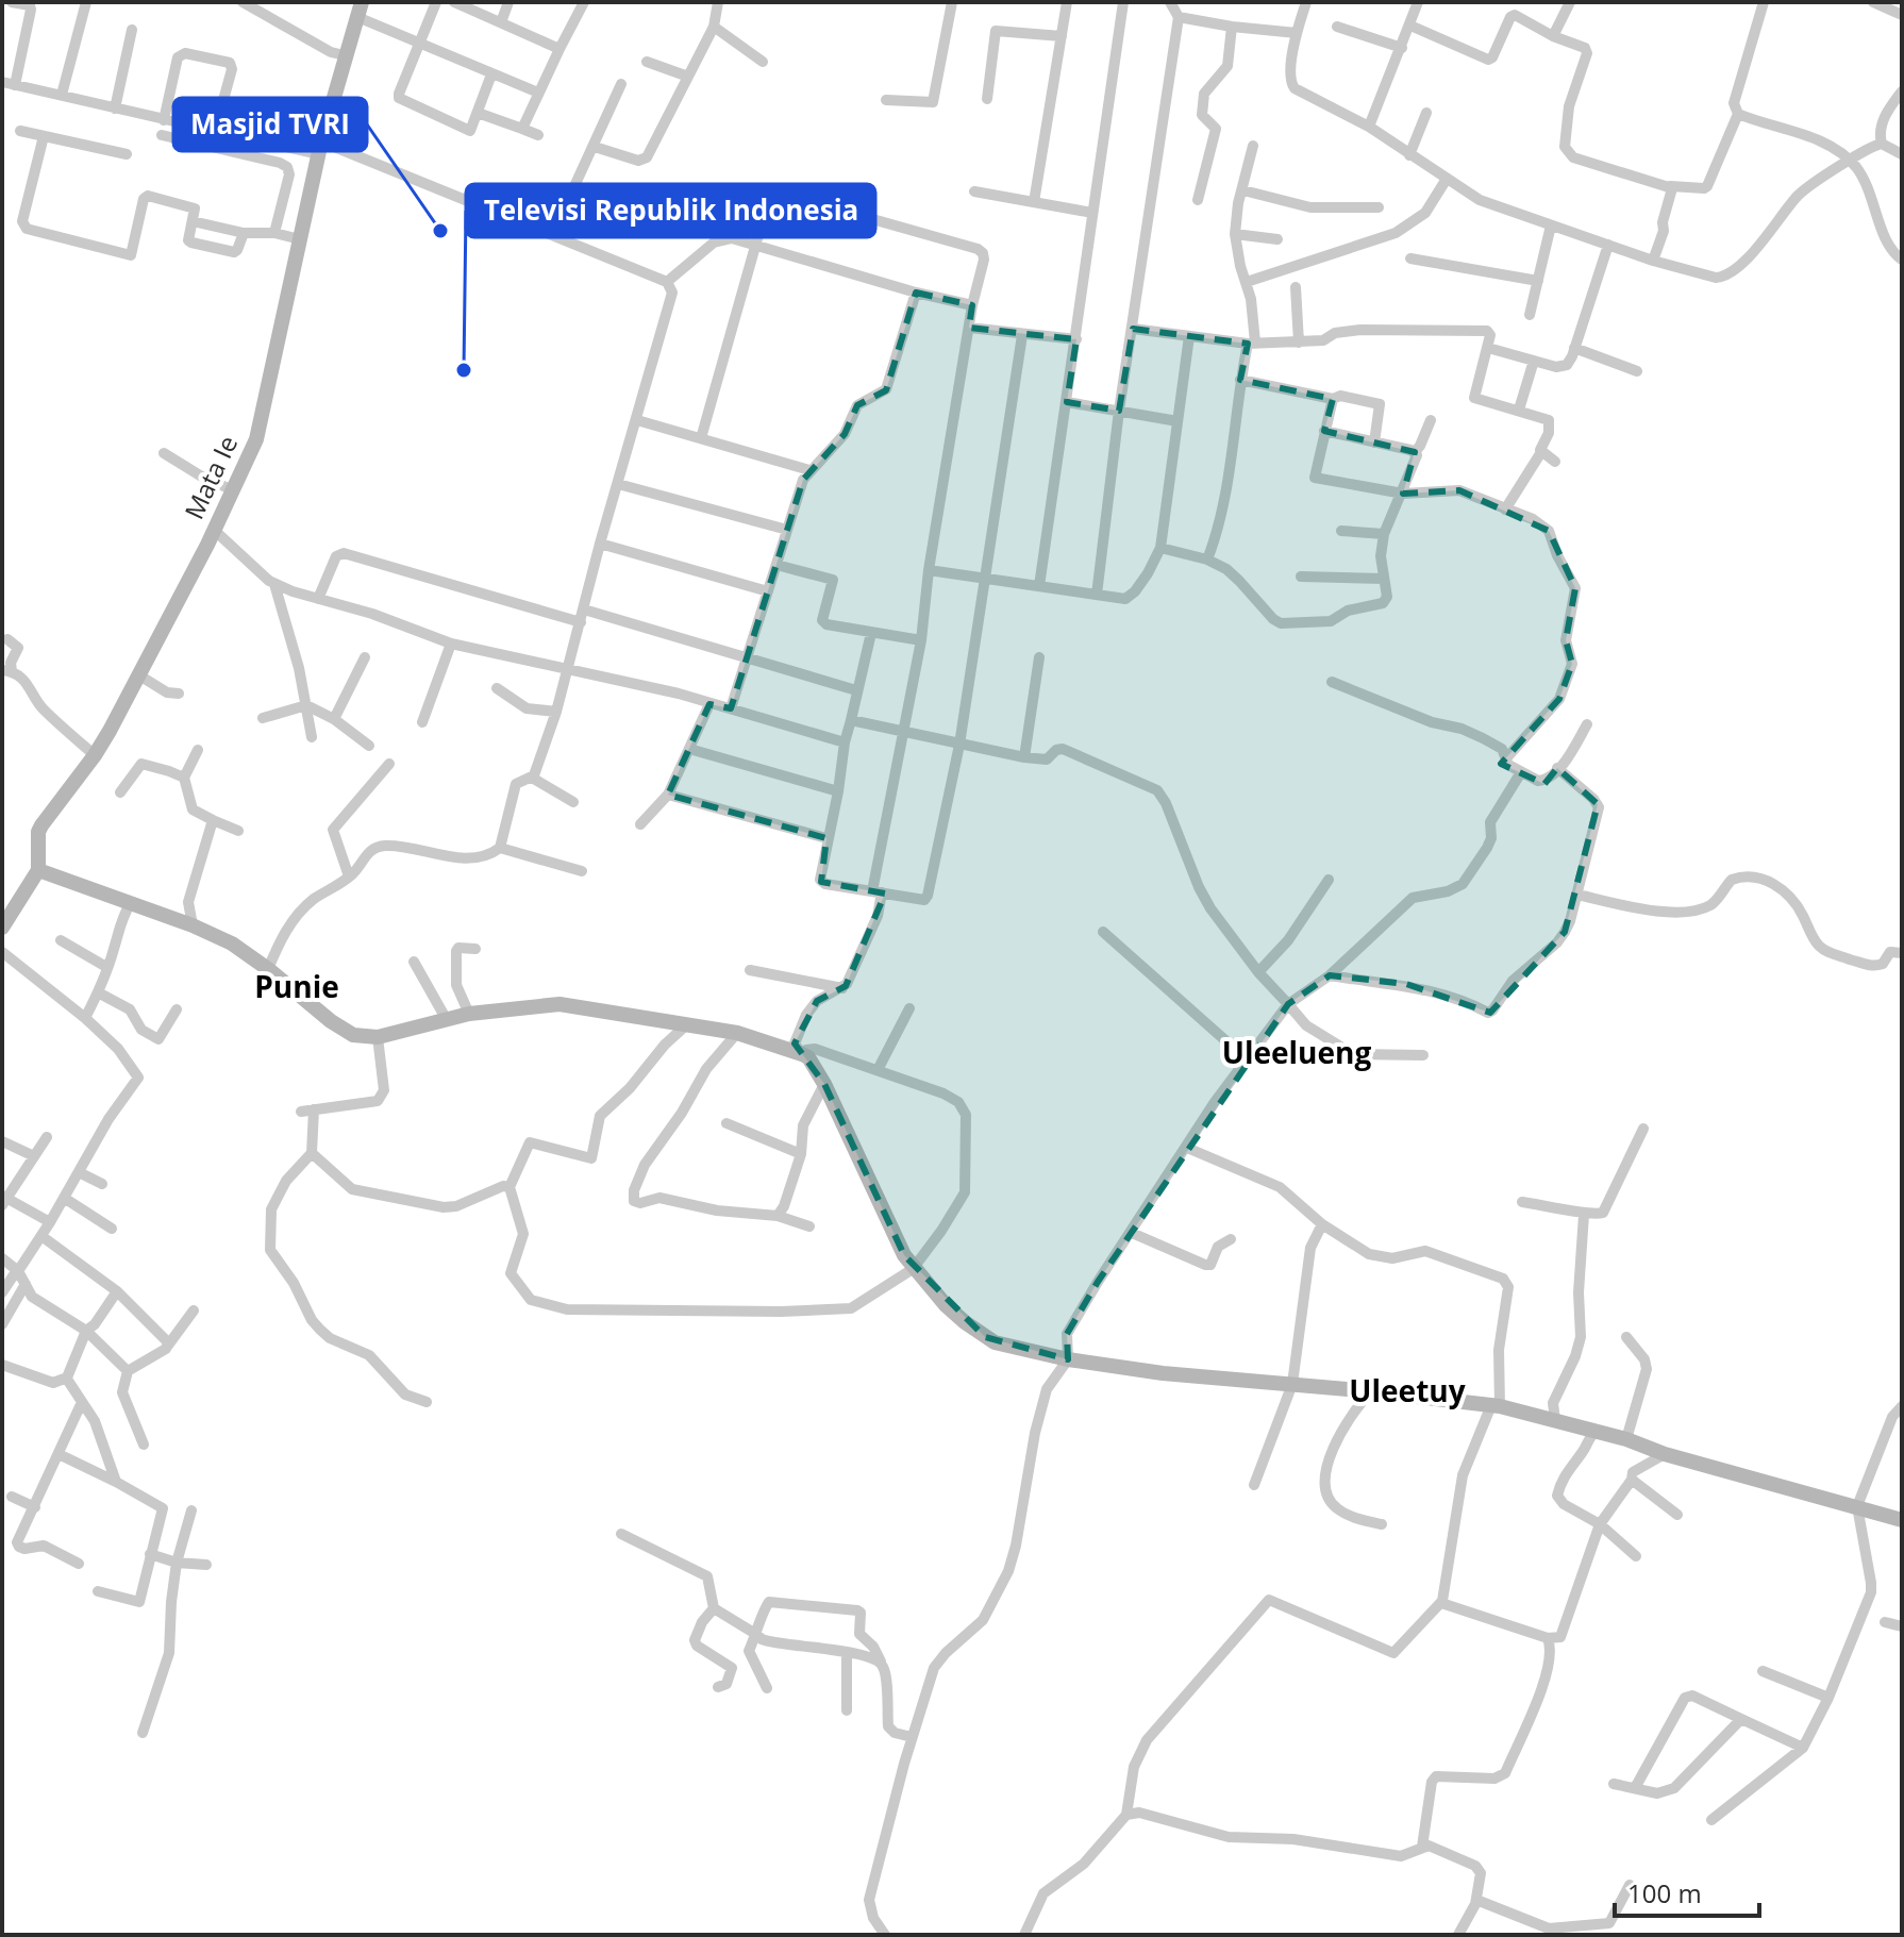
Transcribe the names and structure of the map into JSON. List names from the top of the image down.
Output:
{
  "streets": {
    "street": ["Mata Ie"]
  },
  "districts": ["Punie", "Uleelueng", "Uleetuy"],
  "places": ["Masjid TVRI", "Televisi Republik Indonesia"],
  "scale_bar": "100 m"
}
